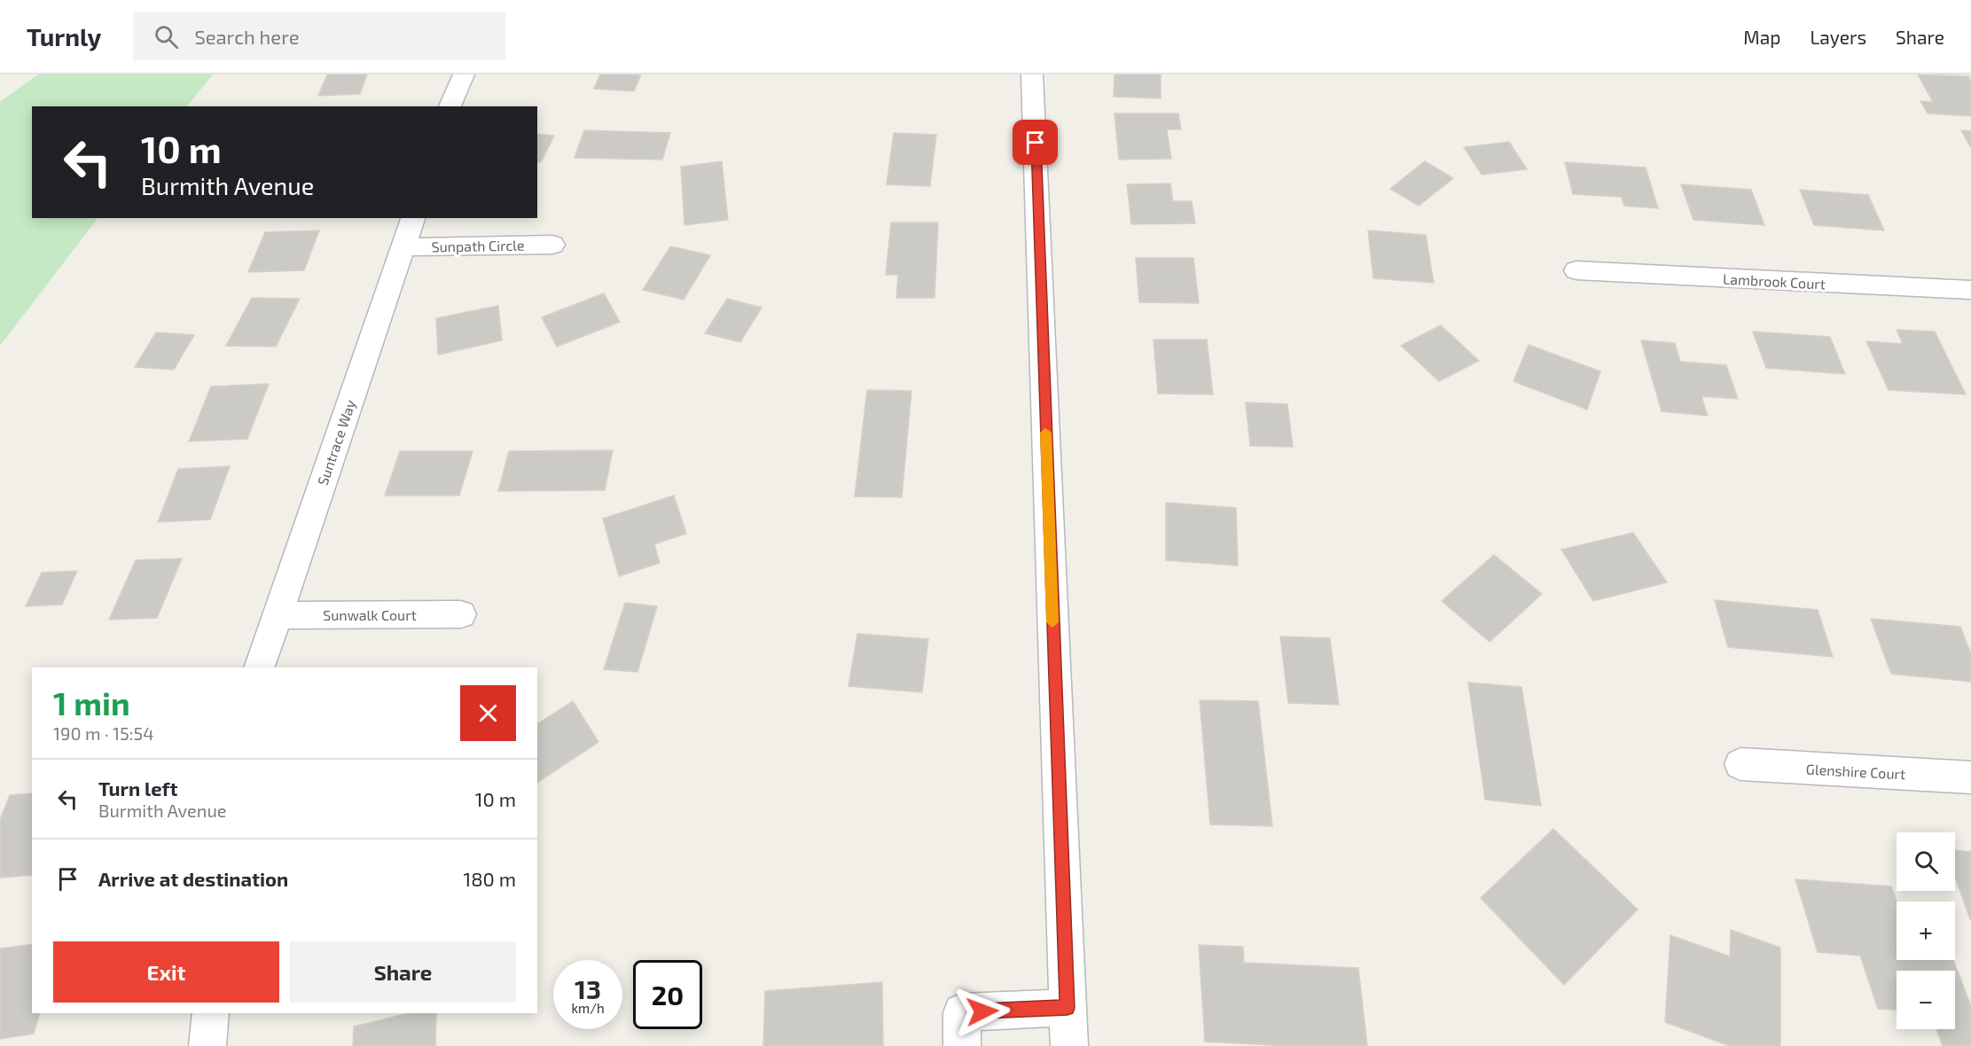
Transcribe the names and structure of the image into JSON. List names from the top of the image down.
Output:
{
  "streets": {
    "street": [
      "Sunpath Circle",
      "Lambrook Court",
      "Suntrace Way",
      "Sunwalk Court",
      "Glenshire Court"
    ]
  },
  "crossings": [
    ["Sunpath Circle", "Suntrace Way"],
    ["Suntrace Way", "Sunwalk Court"]
  ],
  "page": {
    "header": "Turnly",
    "search": "Search here",
    "nav": ["Map", "Layers", "Share"],
    "turn": ["10 m", "Burmith Avenue"],
    "heading": ["1 min", "190 m · 15:54"],
    "list": [
      {
        "name": "Turn left",
        "note": "Burmith Avenue",
        "value": "10 m"
      },
      {
        "name": "Arrive at destination",
        "value": "180 m"
      }
    ],
    "map_buttons": ["+", "−"],
    "buttons": ["Exit", "Share"],
    "speed": "13 km/h",
    "limit": "20"
  }
}
